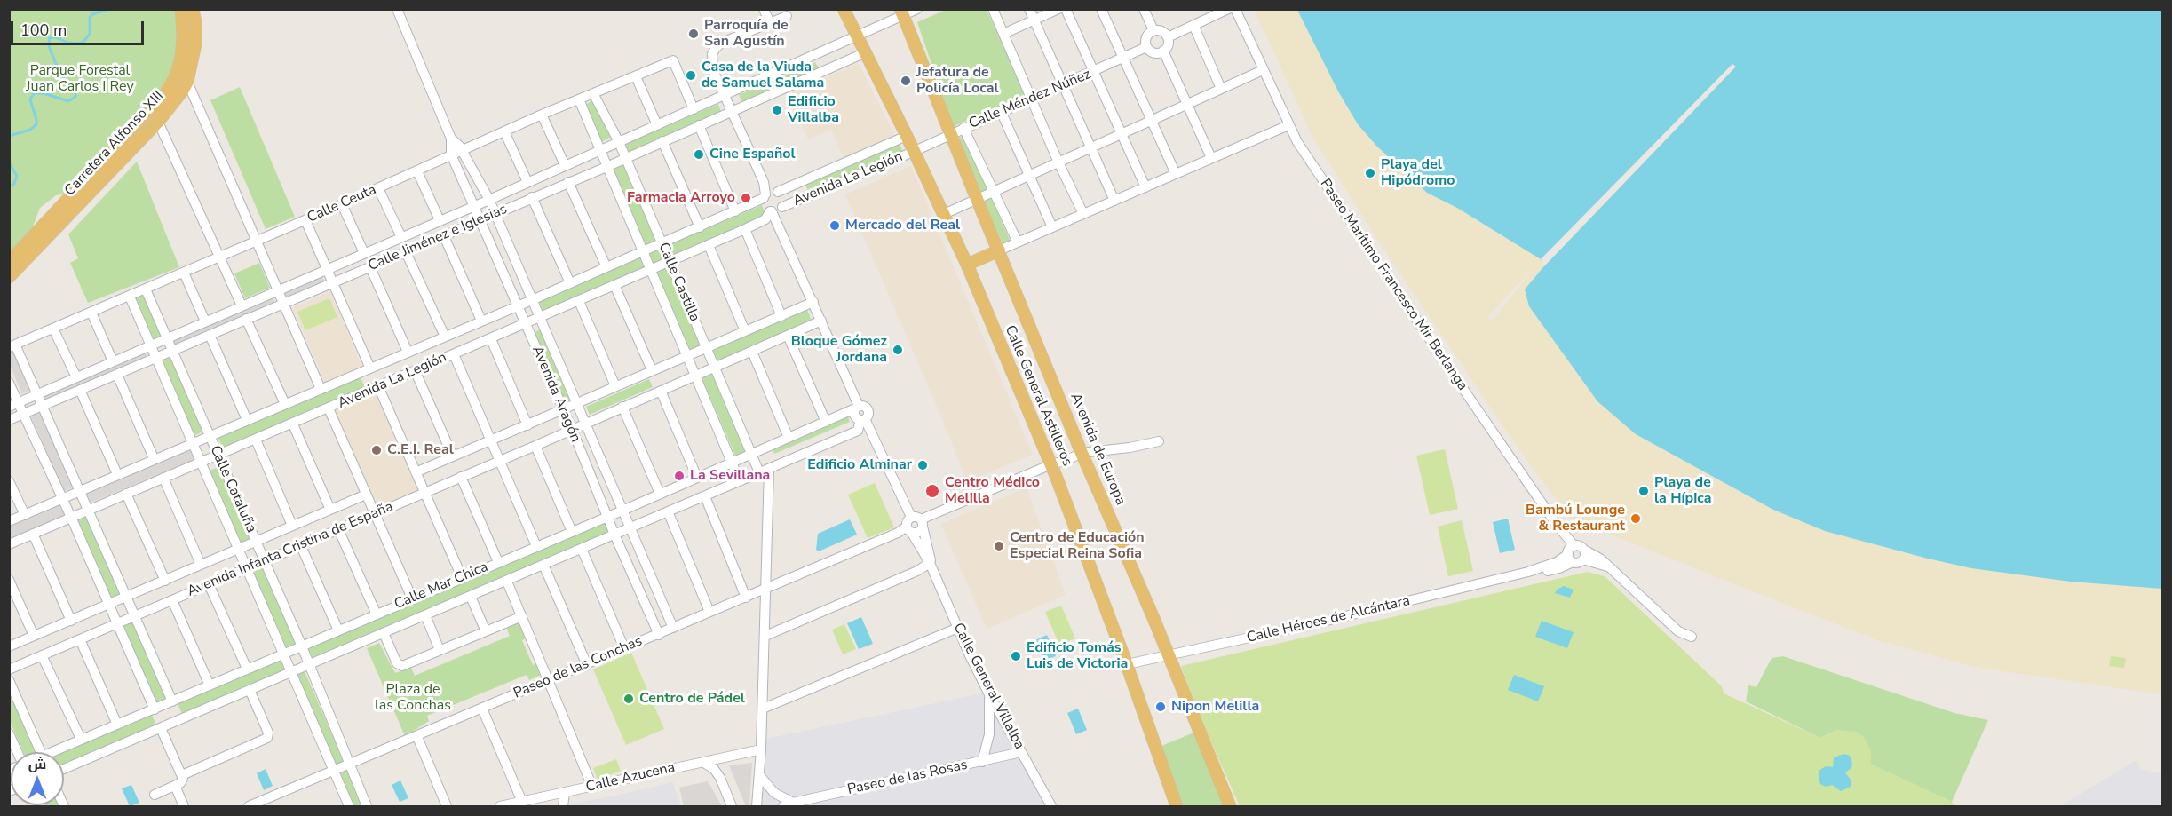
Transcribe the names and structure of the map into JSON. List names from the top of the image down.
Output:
{
  "streets": {
    "main road": ["Carretera Alfonso XIII", "Calle General Astilleros", "Avenida de Europa"],
    "street": [
      "Calle Méndez Núñez",
      "Avenida La Legión",
      "Calle Ceuta",
      "Calle Jiménez e Iglesias",
      "Calle Castilla",
      "Paseo Marítimo Francesco Mir Berlanga",
      "Avenida Aragón",
      "Calle Cataluña",
      "Avenida Infanta Cristina de España",
      "Calle Mar Chica",
      "Calle Héroes de Alcántara",
      "Paseo de las Conchas",
      "Calle General Villalba",
      "Calle Azucena",
      "Paseo de las Rosas"
    ]
  },
  "crossings": [
    ["Calle Méndez Núñez", "Avenida La Legión"],
    ["Calle Méndez Núñez", "Calle General Astilleros"],
    ["Calle Méndez Núñez", "Avenida de Europa"],
    ["Avenida La Legión", "Calle Castilla"],
    ["Avenida La Legión", "Avenida Aragón"],
    ["Avenida La Legión", "Calle General Astilleros"],
    ["Avenida La Legión", "Calle Cataluña"],
    ["Calle Ceuta", "Calle Jiménez e Iglesias"],
    ["Calle Ceuta", "Calle Castilla"],
    ["Calle Ceuta", "Avenida Aragón"],
    ["Calle Ceuta", "Calle Cataluña"],
    ["Calle Jiménez e Iglesias", "Calle Castilla"],
    ["Calle Jiménez e Iglesias", "Avenida Aragón"],
    ["Calle Jiménez e Iglesias", "Calle General Astilleros"],
    ["Calle Jiménez e Iglesias", "Avenida de Europa"],
    ["Calle Jiménez e Iglesias", "Calle Cataluña"],
    ["Calle Castilla", "Avenida Infanta Cristina de España"],
    ["Calle Castilla", "Calle Mar Chica"],
    ["Paseo Marítimo Francesco Mir Berlanga", "Calle Héroes de Alcántara"],
    ["Avenida Aragón", "Avenida Infanta Cristina de España"],
    ["Avenida Aragón", "Calle Mar Chica"],
    ["Avenida Aragón", "Paseo de las Conchas"],
    ["Calle General Astilleros", "Calle Héroes de Alcántara"],
    ["Avenida de Europa", "Calle Héroes de Alcántara"],
    ["Calle Cataluña", "Avenida Infanta Cristina de España"],
    ["Calle Cataluña", "Calle Mar Chica"],
    ["Calle Cataluña", "Paseo de las Conchas"],
    ["Calle Mar Chica", "Calle General Villalba"],
    ["Paseo de las Conchas", "Calle General Villalba"],
    ["Calle General Villalba", "Paseo de las Rosas"]
  ],
  "parks": ["Parque Forestal Juan Carlos I Rey", "Plaza de las Conchas"],
  "places": [
    "Parroquía de San Agustín",
    "Casa de la Viuda de Samuel Salama",
    "Jefatura de Policía Local",
    "Edificio Villalba",
    "Cine Español",
    "Playa del Hipódromo",
    "Farmacia Arroyo",
    "Mercado del Real",
    "Bloque Gómez Jordana",
    "C.E.I. Real",
    "Edificio Alminar",
    "La Sevillana",
    "Centro Médico Melilla",
    "Playa de la Hípica",
    "Bambú Lounge & Restaurant",
    "Centro de Educación Especial Reina Sofia",
    "Edificio Tomás Luis de Victoria",
    "Centro de Pádel",
    "Nipon Melilla"
  ],
  "scale_bar": "100 m",
  "north": "top"
}
